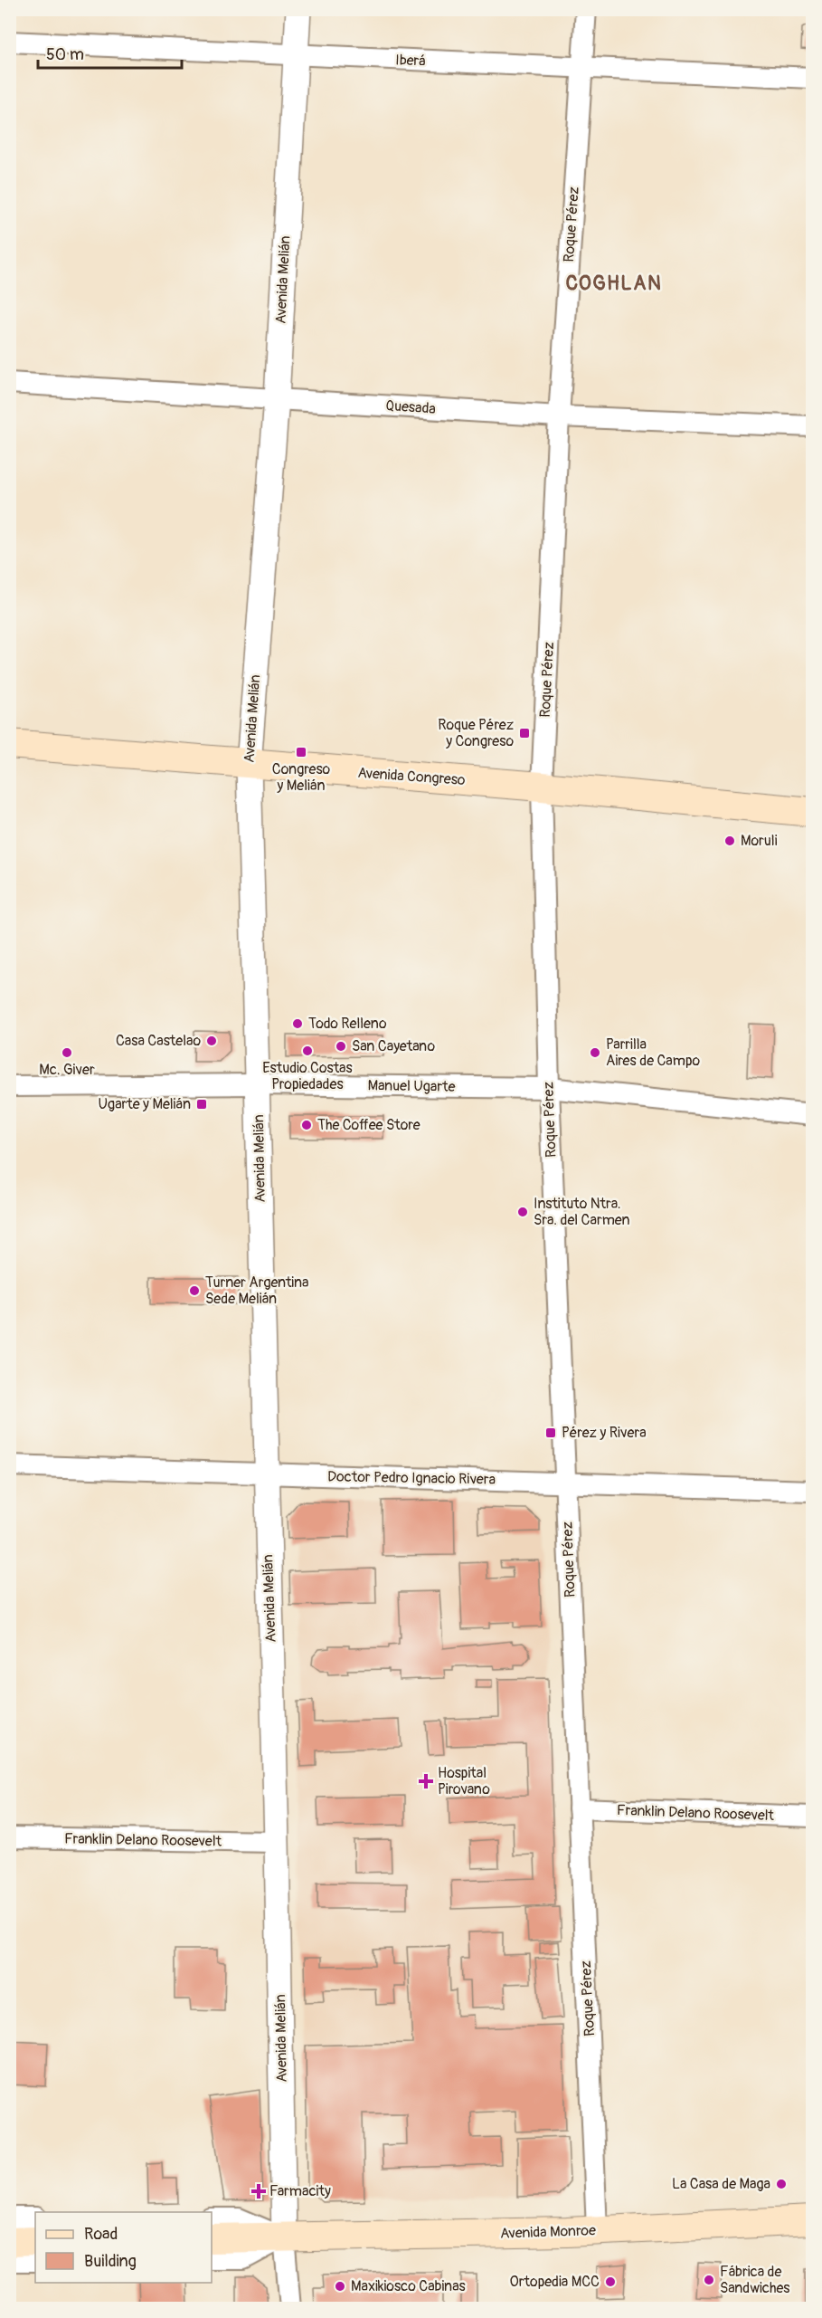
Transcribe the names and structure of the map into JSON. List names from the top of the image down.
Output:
{
  "streets": {
    "main road": ["Avenida Congreso", "Avenida Monroe"],
    "street": [
      "Iberá",
      "Roque Pérez",
      "Avenida Melián",
      "Quesada",
      "Manuel Ugarte",
      "Doctor Pedro Ignacio Rivera",
      "Franklin Delano Roosevelt"
    ]
  },
  "crossings": [
    ["Iberá", "Roque Pérez"],
    ["Iberá", "Avenida Melián"],
    ["Roque Pérez", "Quesada"],
    ["Roque Pérez", "Avenida Congreso"],
    ["Roque Pérez", "Manuel Ugarte"],
    ["Roque Pérez", "Doctor Pedro Ignacio Rivera"],
    ["Roque Pérez", "Franklin Delano Roosevelt"],
    ["Roque Pérez", "Avenida Monroe"],
    ["Avenida Melián", "Quesada"],
    ["Avenida Melián", "Avenida Congreso"],
    ["Avenida Melián", "Manuel Ugarte"],
    ["Avenida Melián", "Doctor Pedro Ignacio Rivera"],
    ["Avenida Melián", "Franklin Delano Roosevelt"],
    ["Avenida Melián", "Avenida Monroe"]
  ],
  "districts": ["COGHLAN"],
  "places": {
    "transit": [
      "Roque Pérez y Congreso",
      "Congreso y Melián",
      "Ugarte y Melián",
      "Pérez y Rivera"
    ],
    "other": [
      "Moruli",
      "Todo Relleno",
      "Casa Castelao",
      "San Cayetano",
      "Estudio Costas Propiedades",
      "Mc. Giver",
      "Parrilla Aires de Campo",
      "The Coffee Store",
      "Instituto Ntra. Sra. del Carmen",
      "Turner Argentina Sede Melián",
      "La Casa de Maga",
      "Fábrica de Sandwiches",
      "Ortopedia MCC",
      "Maxikiosco Cabinas"
    ],
    "health": ["Hospital Pirovano", "Farmacity"]
  },
  "legend": ["Road", "Building"],
  "scale_bar": "50 m"
}
